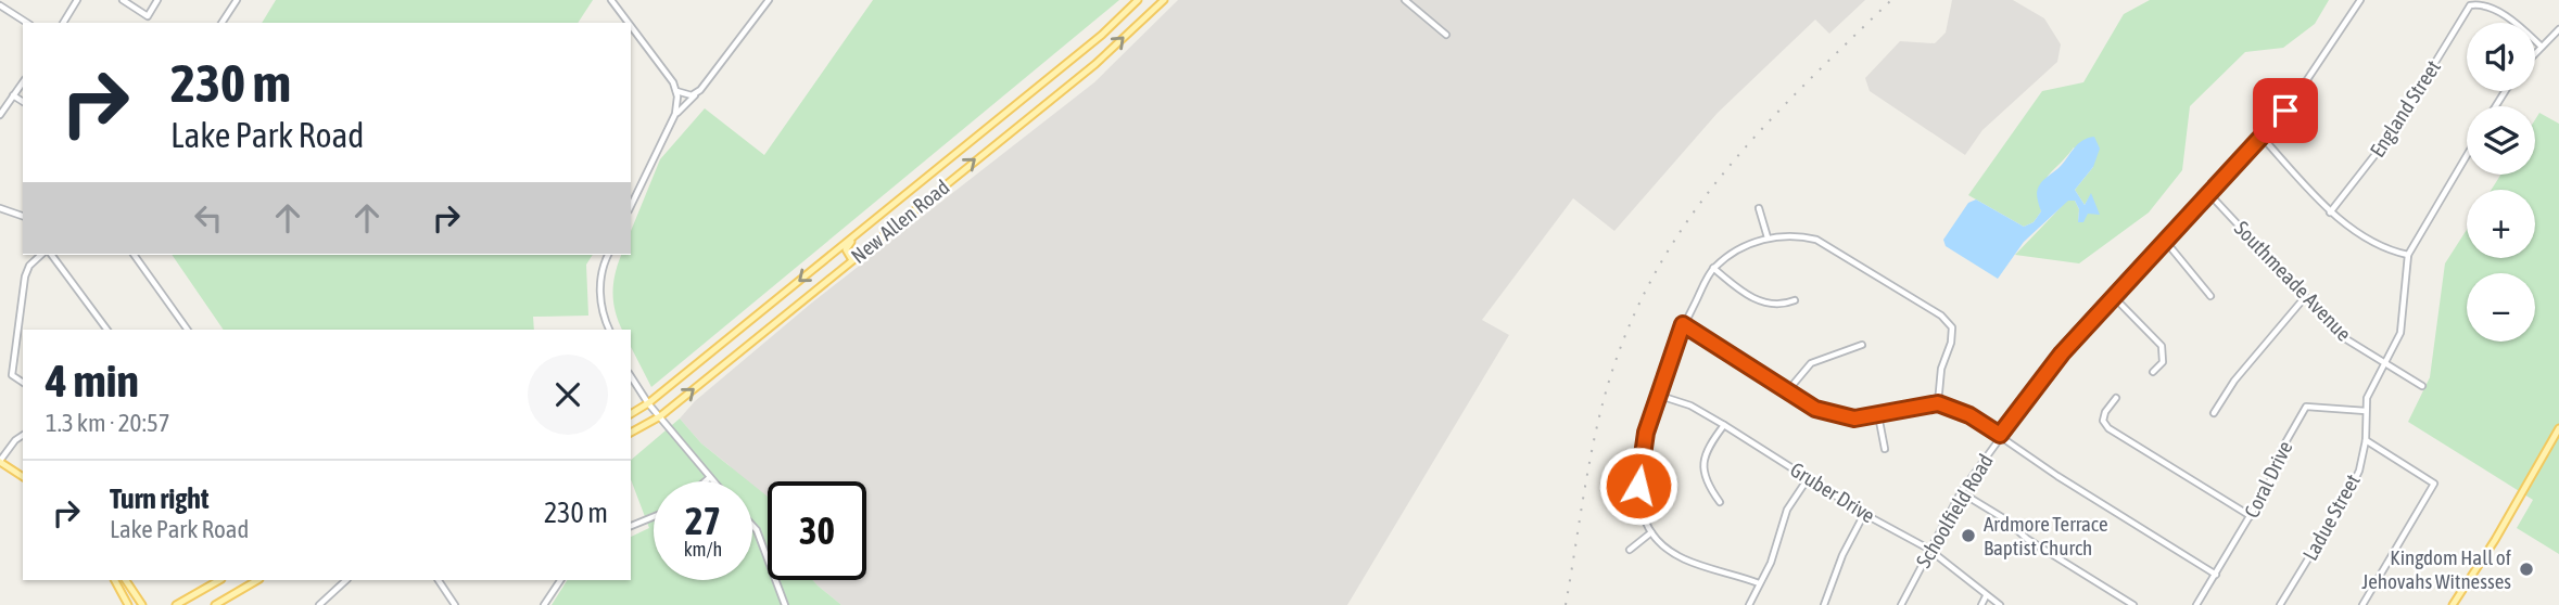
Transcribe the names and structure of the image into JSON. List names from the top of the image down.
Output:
{
  "streets": {
    "main road": ["New Allen Road"],
    "street": [
      "England Street",
      "Southmeade Avenue",
      "Coral Drive",
      "Gruber Drive",
      "Schoolfield Road",
      "Ladue Street"
    ]
  },
  "crossings": [
    ["Southmeade Avenue", "Schoolfield Road"],
    ["Southmeade Avenue", "Ladue Street"],
    ["Coral Drive", "Ladue Street"],
    ["Gruber Drive", "Schoolfield Road"]
  ],
  "places": ["Ardmore Terrace Baptist Church", "Kingdom Hall of Jehovahs Witnesses"],
  "page": {
    "map_buttons": ["+", "−"],
    "turn": ["230 m", "Lake Park Road"],
    "heading": ["4 min", "1.3 km · 20:57"],
    "list": [
      {
        "name": "Turn right",
        "note": "Lake Park Road",
        "value": "230 m"
      }
    ],
    "speed": "27 km/h",
    "limit": "30"
  }
}
